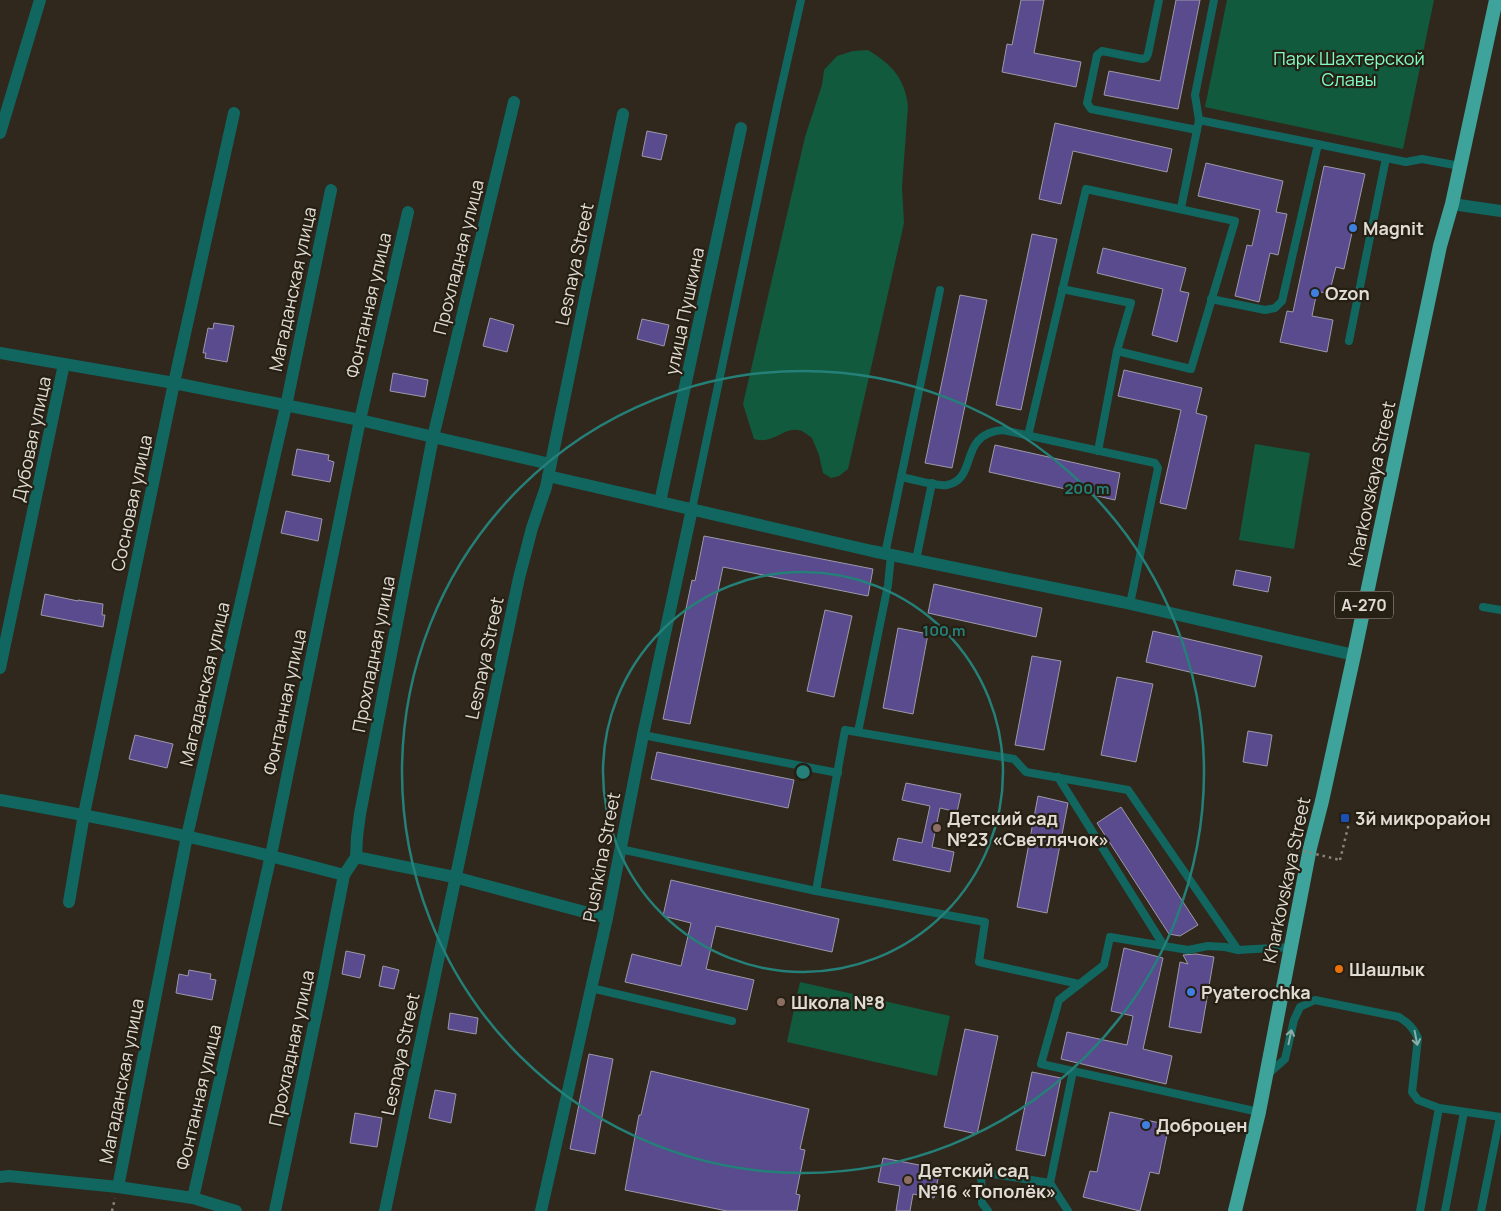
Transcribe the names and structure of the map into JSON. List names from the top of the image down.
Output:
{
  "streets": {
    "highway": ["Kharkovskaya Street", "А-270"],
    "street": [
      "Прохладная улица",
      "Lesnaya Street",
      "Магаданская улица",
      "Фонтанная улица",
      "улица Пушкина",
      "Дубовая улица",
      "Сосновая улица",
      "Pushkina Street"
    ]
  },
  "parks": ["Парк Шахтерской Славы"],
  "places": {
    "other": [
      "Magnit",
      "Ozon",
      "Детский сад №23 «Светлячок»",
      "Шашлык",
      "Pyaterochka",
      "Школа №8",
      "Доброцен",
      "Детский сад №16 «Тополёк»"
    ],
    "transit": ["3й микрорайон"]
  },
  "rings": ["200 m", "100 m"]
}
